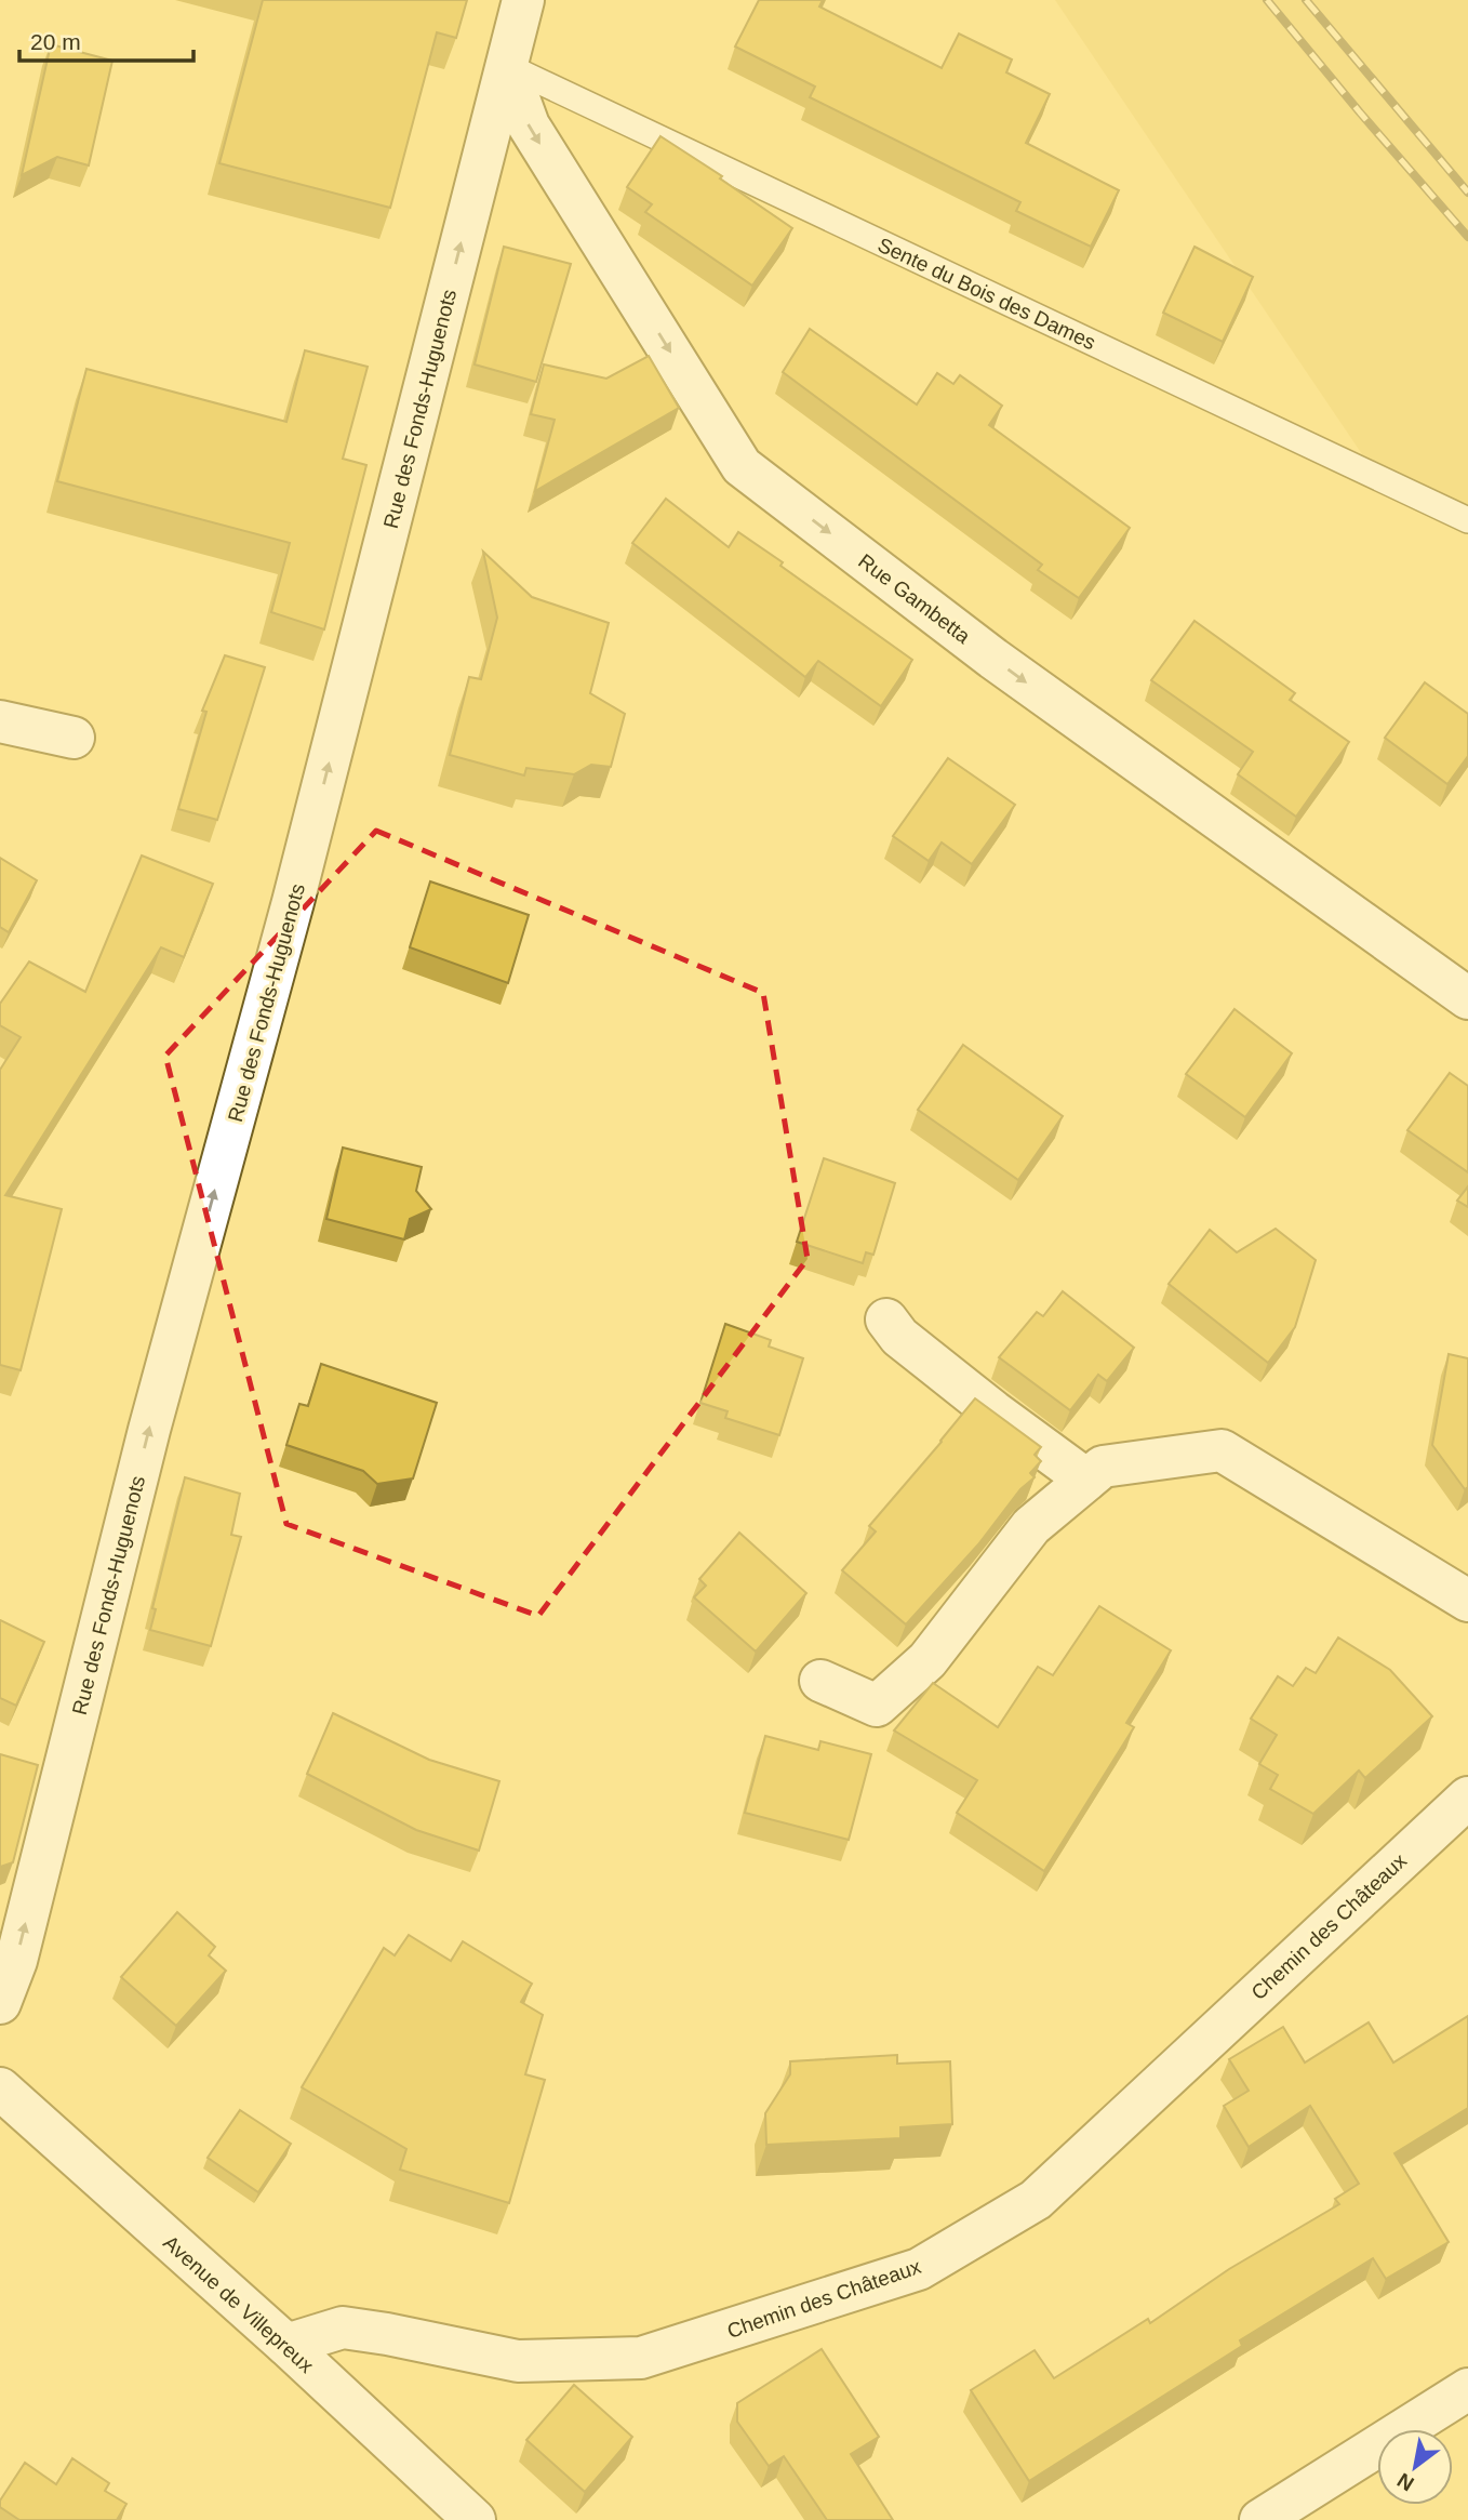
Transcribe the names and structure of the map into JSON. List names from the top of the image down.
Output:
{
  "streets": {
    "street": [
      "Rue des Fonds-Huguenots",
      "Rue Gambetta",
      "Chemin des Châteaux",
      "Avenue de Villepreux"
    ],
    "lane": ["Sente du Bois des Dames"]
  },
  "crossings": [
    ["Sente du Bois des Dames", "Rue des Fonds-Huguenots"],
    ["Sente du Bois des Dames", "Rue Gambetta"],
    ["Rue des Fonds-Huguenots", "Rue Gambetta"],
    ["Chemin des Châteaux", "Avenue de Villepreux"]
  ],
  "one_way": ["Rue des Fonds-Huguenots", "Rue Gambetta"],
  "scale_bar": "20 m",
  "north": "bottom left"
}
